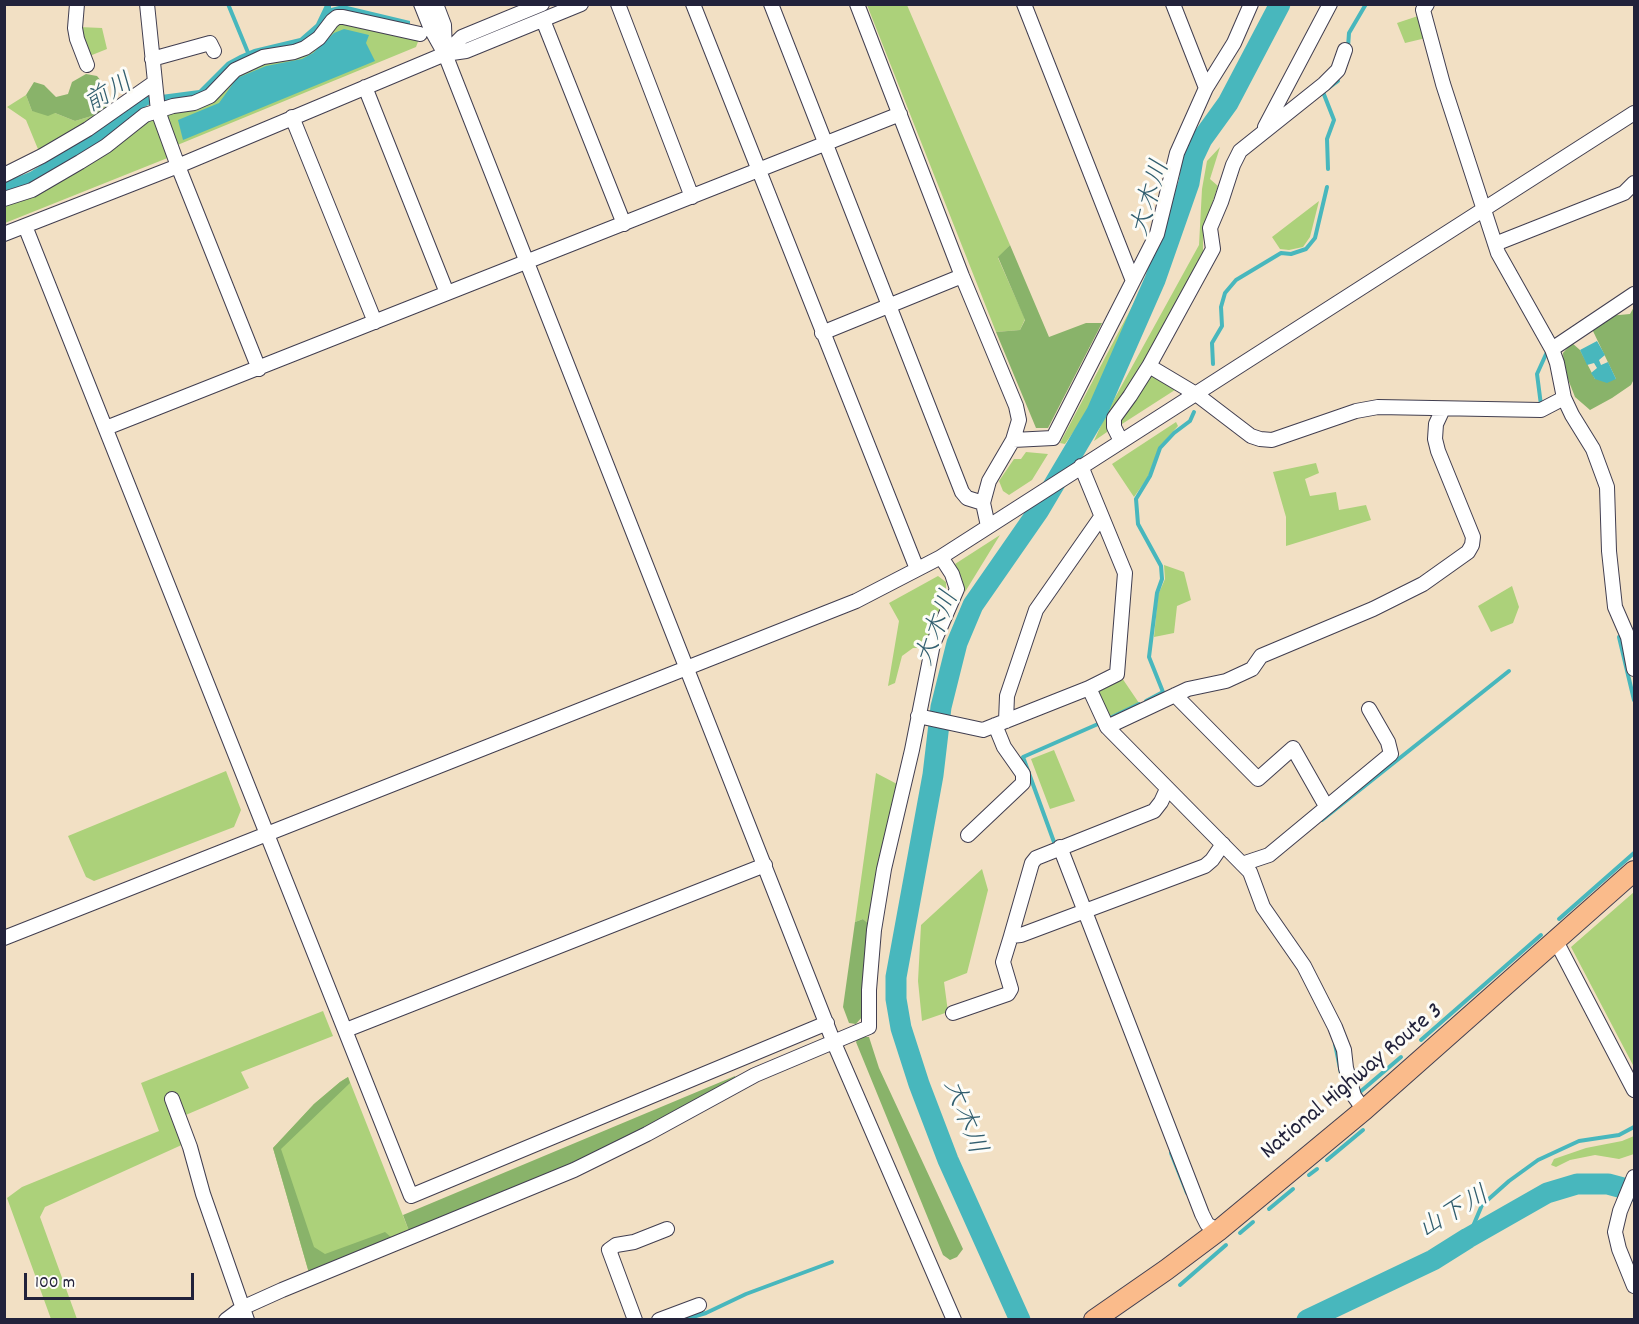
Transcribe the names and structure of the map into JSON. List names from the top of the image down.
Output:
{
  "streets": {
    "highway": ["National Highway Route 3"]
  },
  "water": ["前川", "大木川", "山下川"],
  "scale_bar": "100 m"
}
